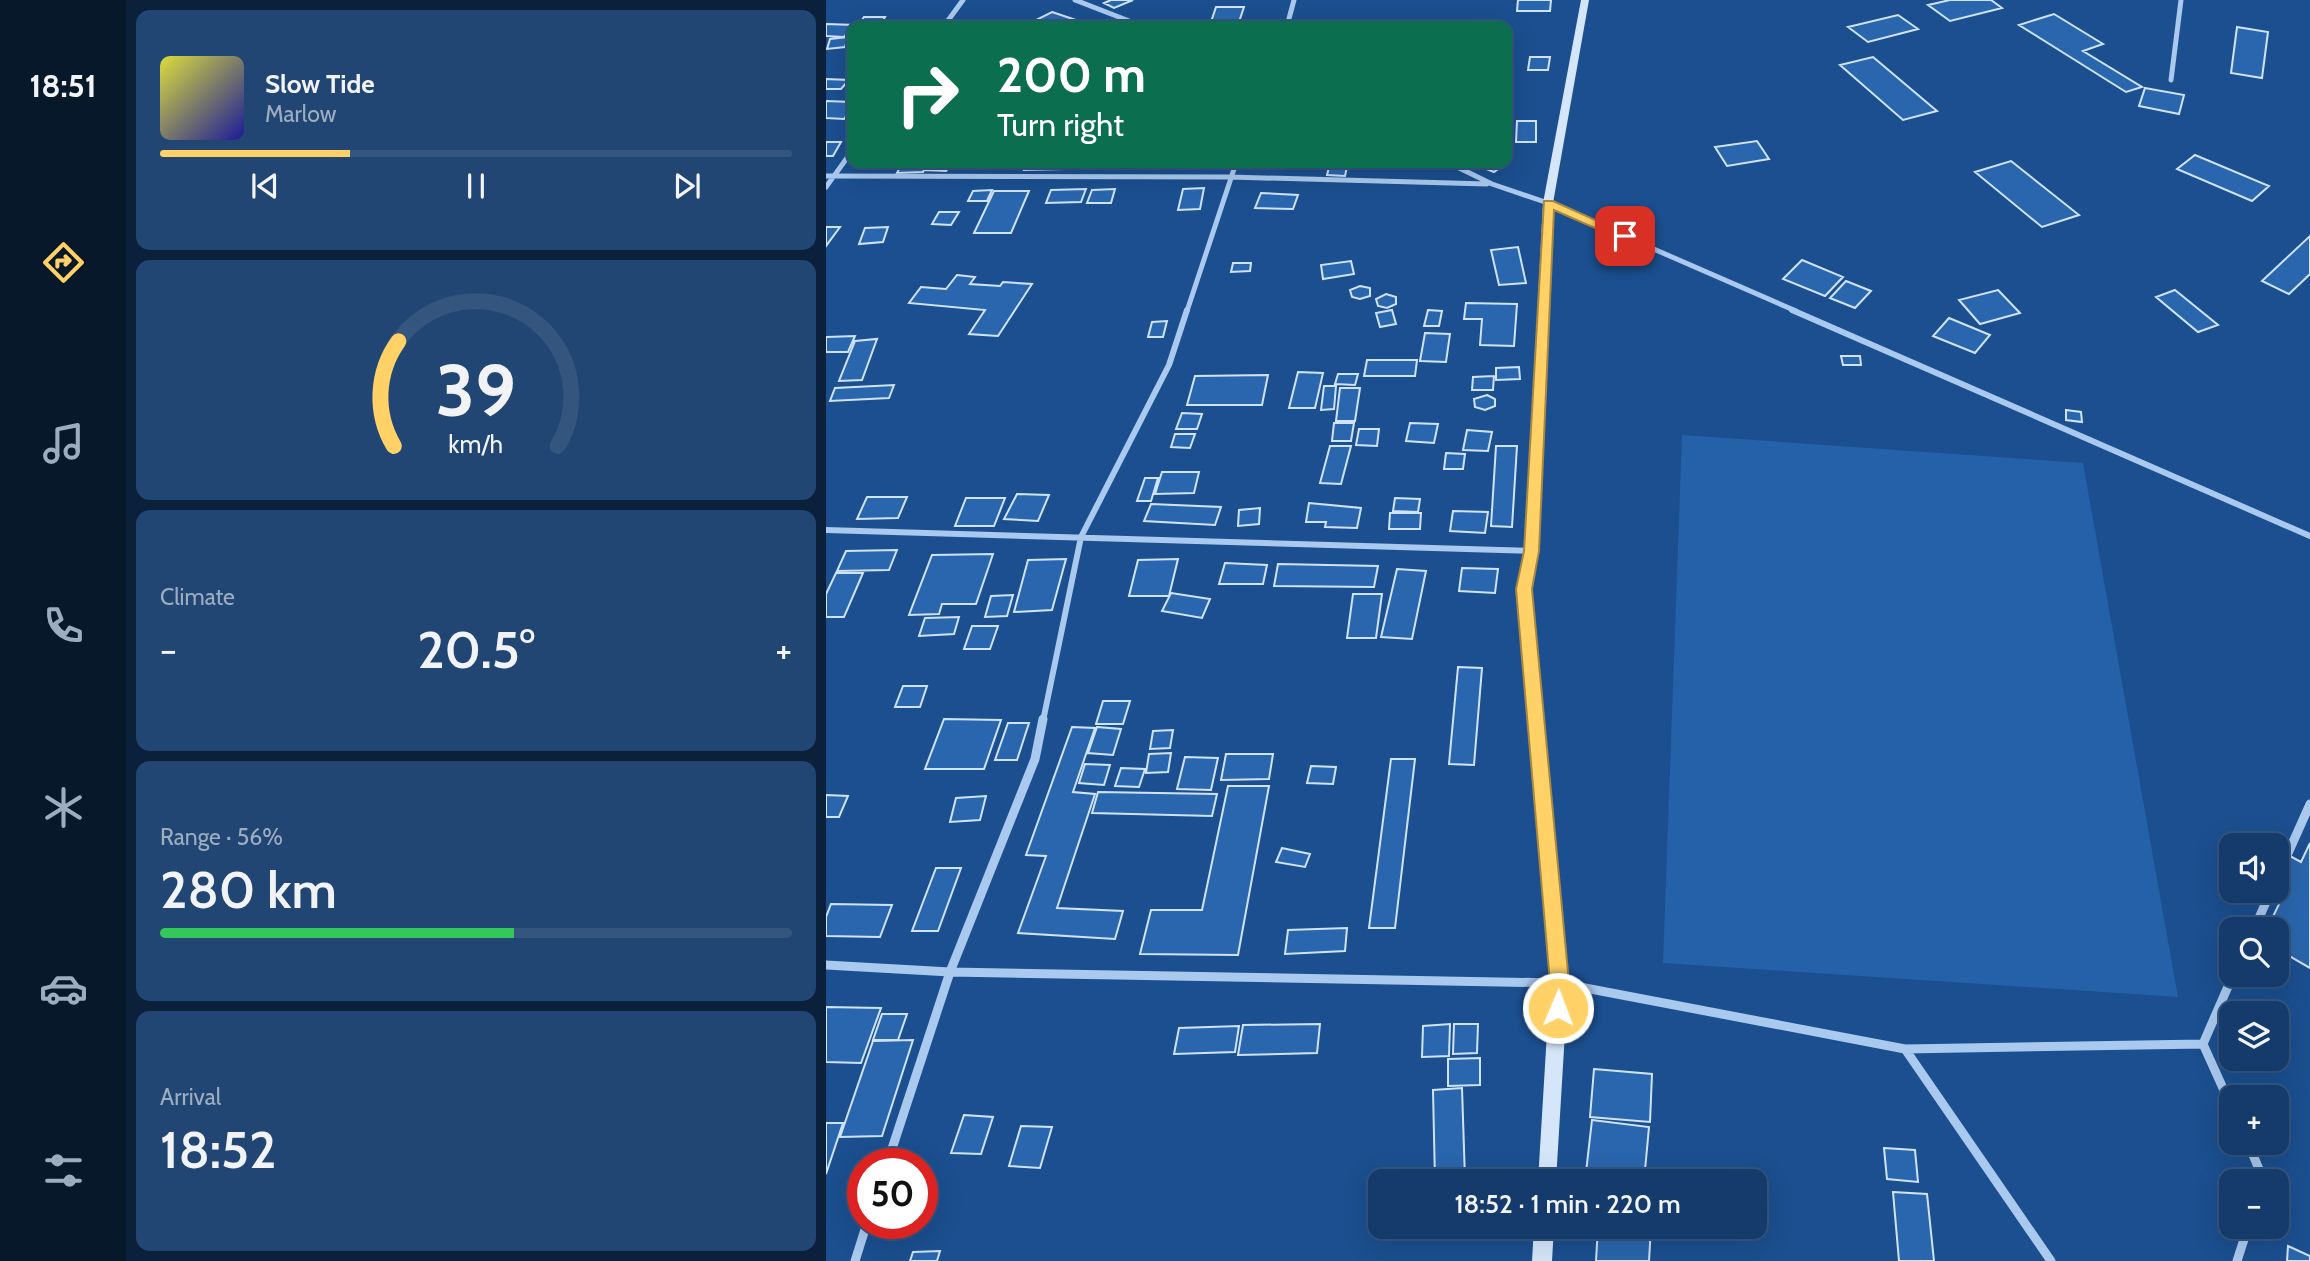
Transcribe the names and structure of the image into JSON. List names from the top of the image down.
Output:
{
  "page": {
    "tabs": "18:51",
    "turn": ["200 m", "Turn right"],
    "song": ["Slow Tide", "Marlow"],
    "tile": [
      "Climate",
      ["Range · 56%", "280 km"],
      ["Arrival", "18:52"]
    ],
    "heat": ["−", "20.5°", "+"],
    "map_buttons": ["+", "−"],
    "limit": "50",
    "trip": "18:52 · 1 min · 220 m",
    "gauge": ["39", "km/h"]
  }
}
